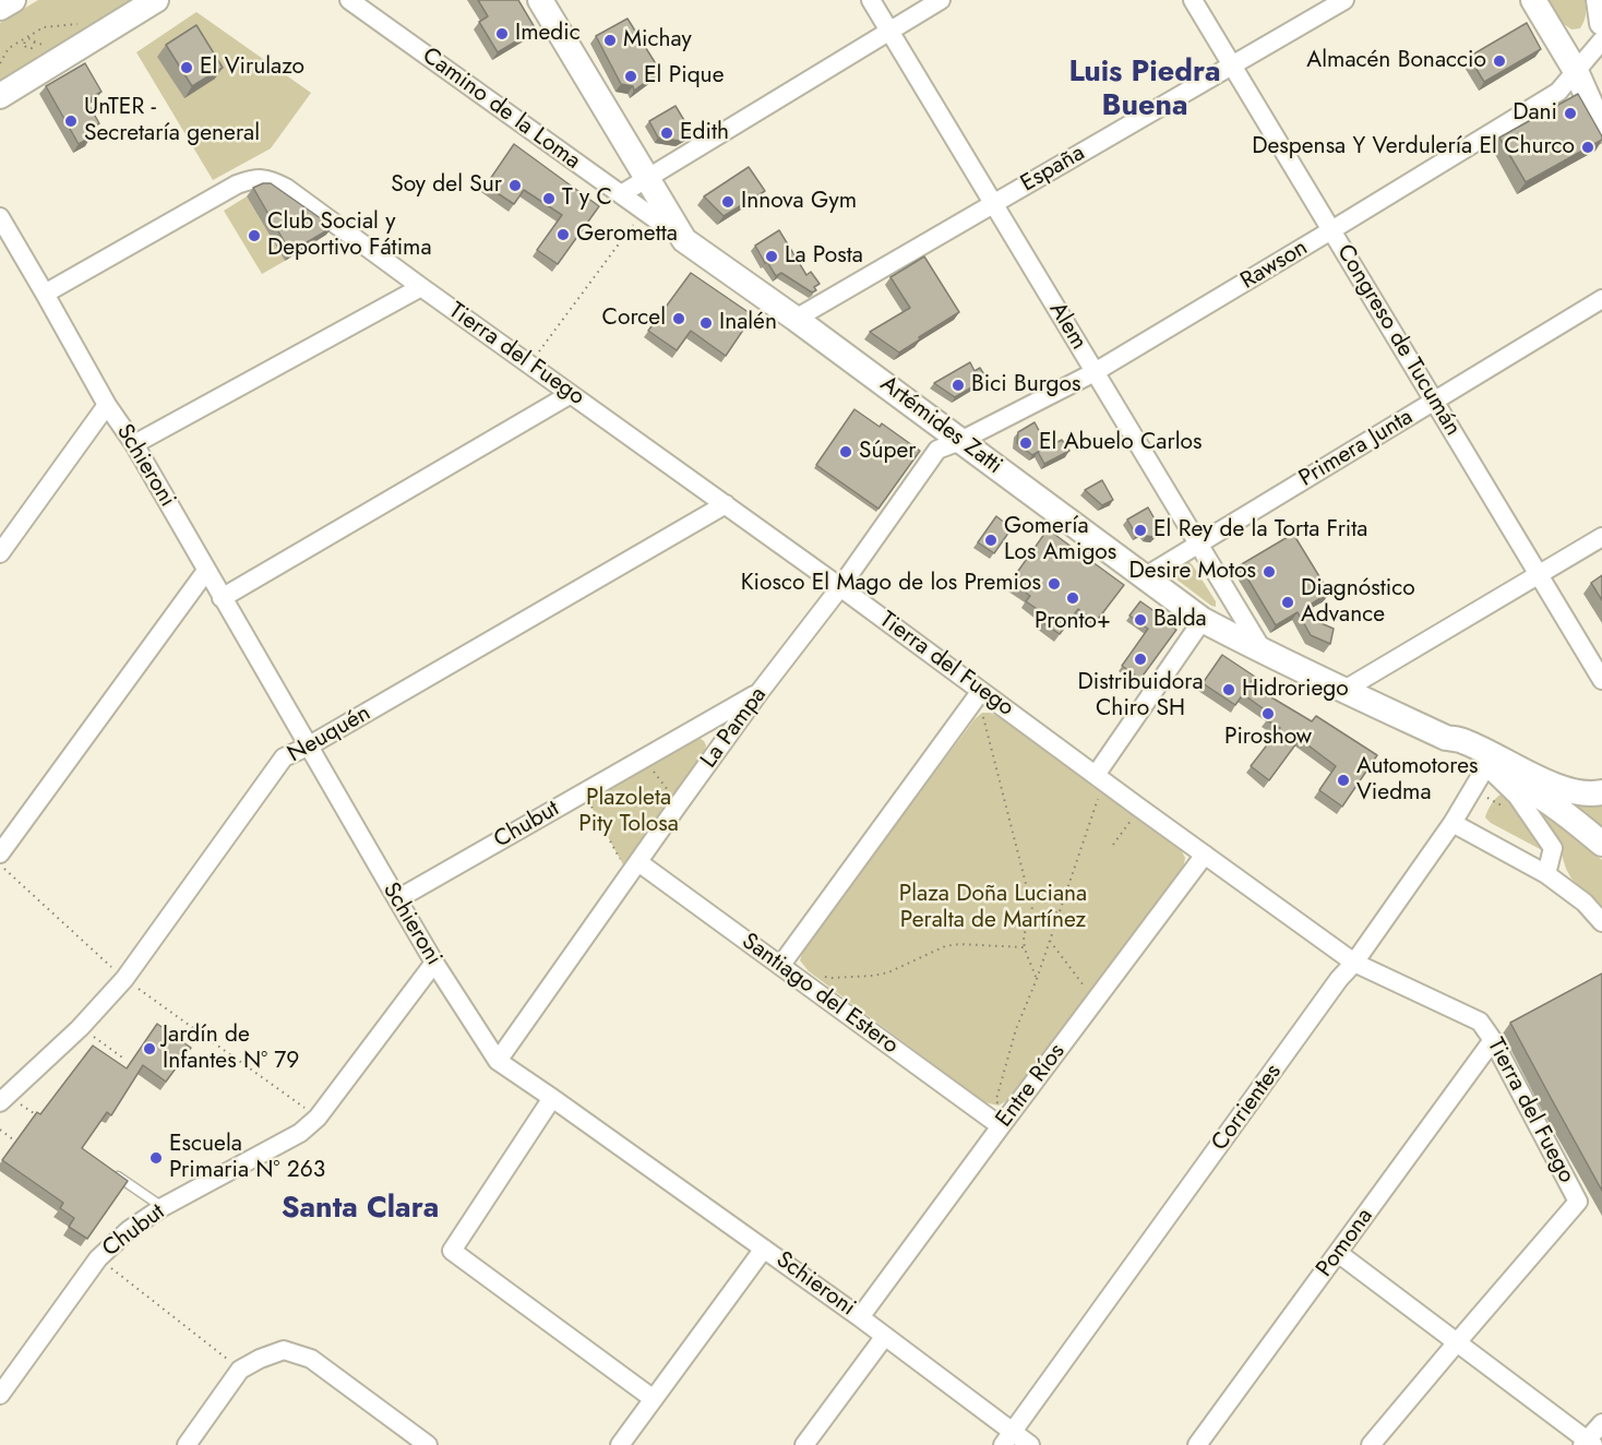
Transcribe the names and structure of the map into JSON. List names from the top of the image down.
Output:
{
  "streets": {
    "main road": ["Artémides Zatti"],
    "street": [
      "Camino de la Loma",
      "España",
      "Rawson",
      "Alem",
      "Congreso de Tucumán",
      "Tierra del Fuego",
      "Primera Junta",
      "Schieroni",
      "La Pampa",
      "Neuquén",
      "Chubut",
      "Santiago del Estero",
      "Entre Ríos",
      "Corrientes",
      "Pomona"
    ]
  },
  "crossings": [
    ["Camino de la Loma", "Artémides Zatti"],
    ["España", "Alem"],
    ["España", "Congreso de Tucumán"],
    ["España", "Artémides Zatti"],
    ["Rawson", "Alem"],
    ["Rawson", "Congreso de Tucumán"],
    ["Rawson", "Artémides Zatti"],
    ["Rawson", "La Pampa"],
    ["Alem", "Artémides Zatti"],
    ["Alem", "Primera Junta"],
    ["Congreso de Tucumán", "Primera Junta"],
    ["Tierra del Fuego", "Schieroni"],
    ["Tierra del Fuego", "La Pampa"],
    ["Tierra del Fuego", "Neuquén"],
    ["Tierra del Fuego", "Entre Ríos"],
    ["Tierra del Fuego", "Corrientes"],
    ["Tierra del Fuego", "Pomona"],
    ["Artémides Zatti", "Primera Junta"],
    ["Artémides Zatti", "La Pampa"],
    ["Artémides Zatti", "Corrientes"],
    ["Schieroni", "La Pampa"],
    ["Schieroni", "Neuquén"],
    ["Schieroni", "Chubut"],
    ["Schieroni", "Entre Ríos"],
    ["Schieroni", "Corrientes"],
    ["La Pampa", "Chubut"],
    ["La Pampa", "Santiago del Estero"],
    ["Santiago del Estero", "Entre Ríos"]
  ],
  "districts": ["Luis Piedra Buena", "Santa Clara"],
  "parks": ["Plazoleta Pity Tolosa", "Plaza Doña Luciana Peralta de Martínez"],
  "places": [
    "Imedic",
    "Michay",
    "Almacén Bonaccio",
    "El Virulazo",
    "El Pique",
    "Dani",
    "UnTER - Secretaría general",
    "Edith",
    "Despensa Y Verdulería El Churco",
    "Soy del Sur",
    "T y C",
    "Innova Gym",
    "Gerometta",
    "Club Social y Deportivo Fátima",
    "La Posta",
    "Corcel",
    "Inalén",
    "Bici Burgos",
    "El Abuelo Carlos",
    "Súper",
    "El Rey de la Torta Frita",
    "Gomería Los Amigos",
    "Desire Motos",
    "Kiosco El Mago de los Premios",
    "Pronto+",
    "Diagnóstico Advance",
    "Balda",
    "Distribuidora Chiro SH",
    "Hidroriego",
    "Piroshow",
    "Automotores Viedma",
    "Jardín de Infantes N° 79",
    "Escuela Primaria N° 263"
  ]
}
